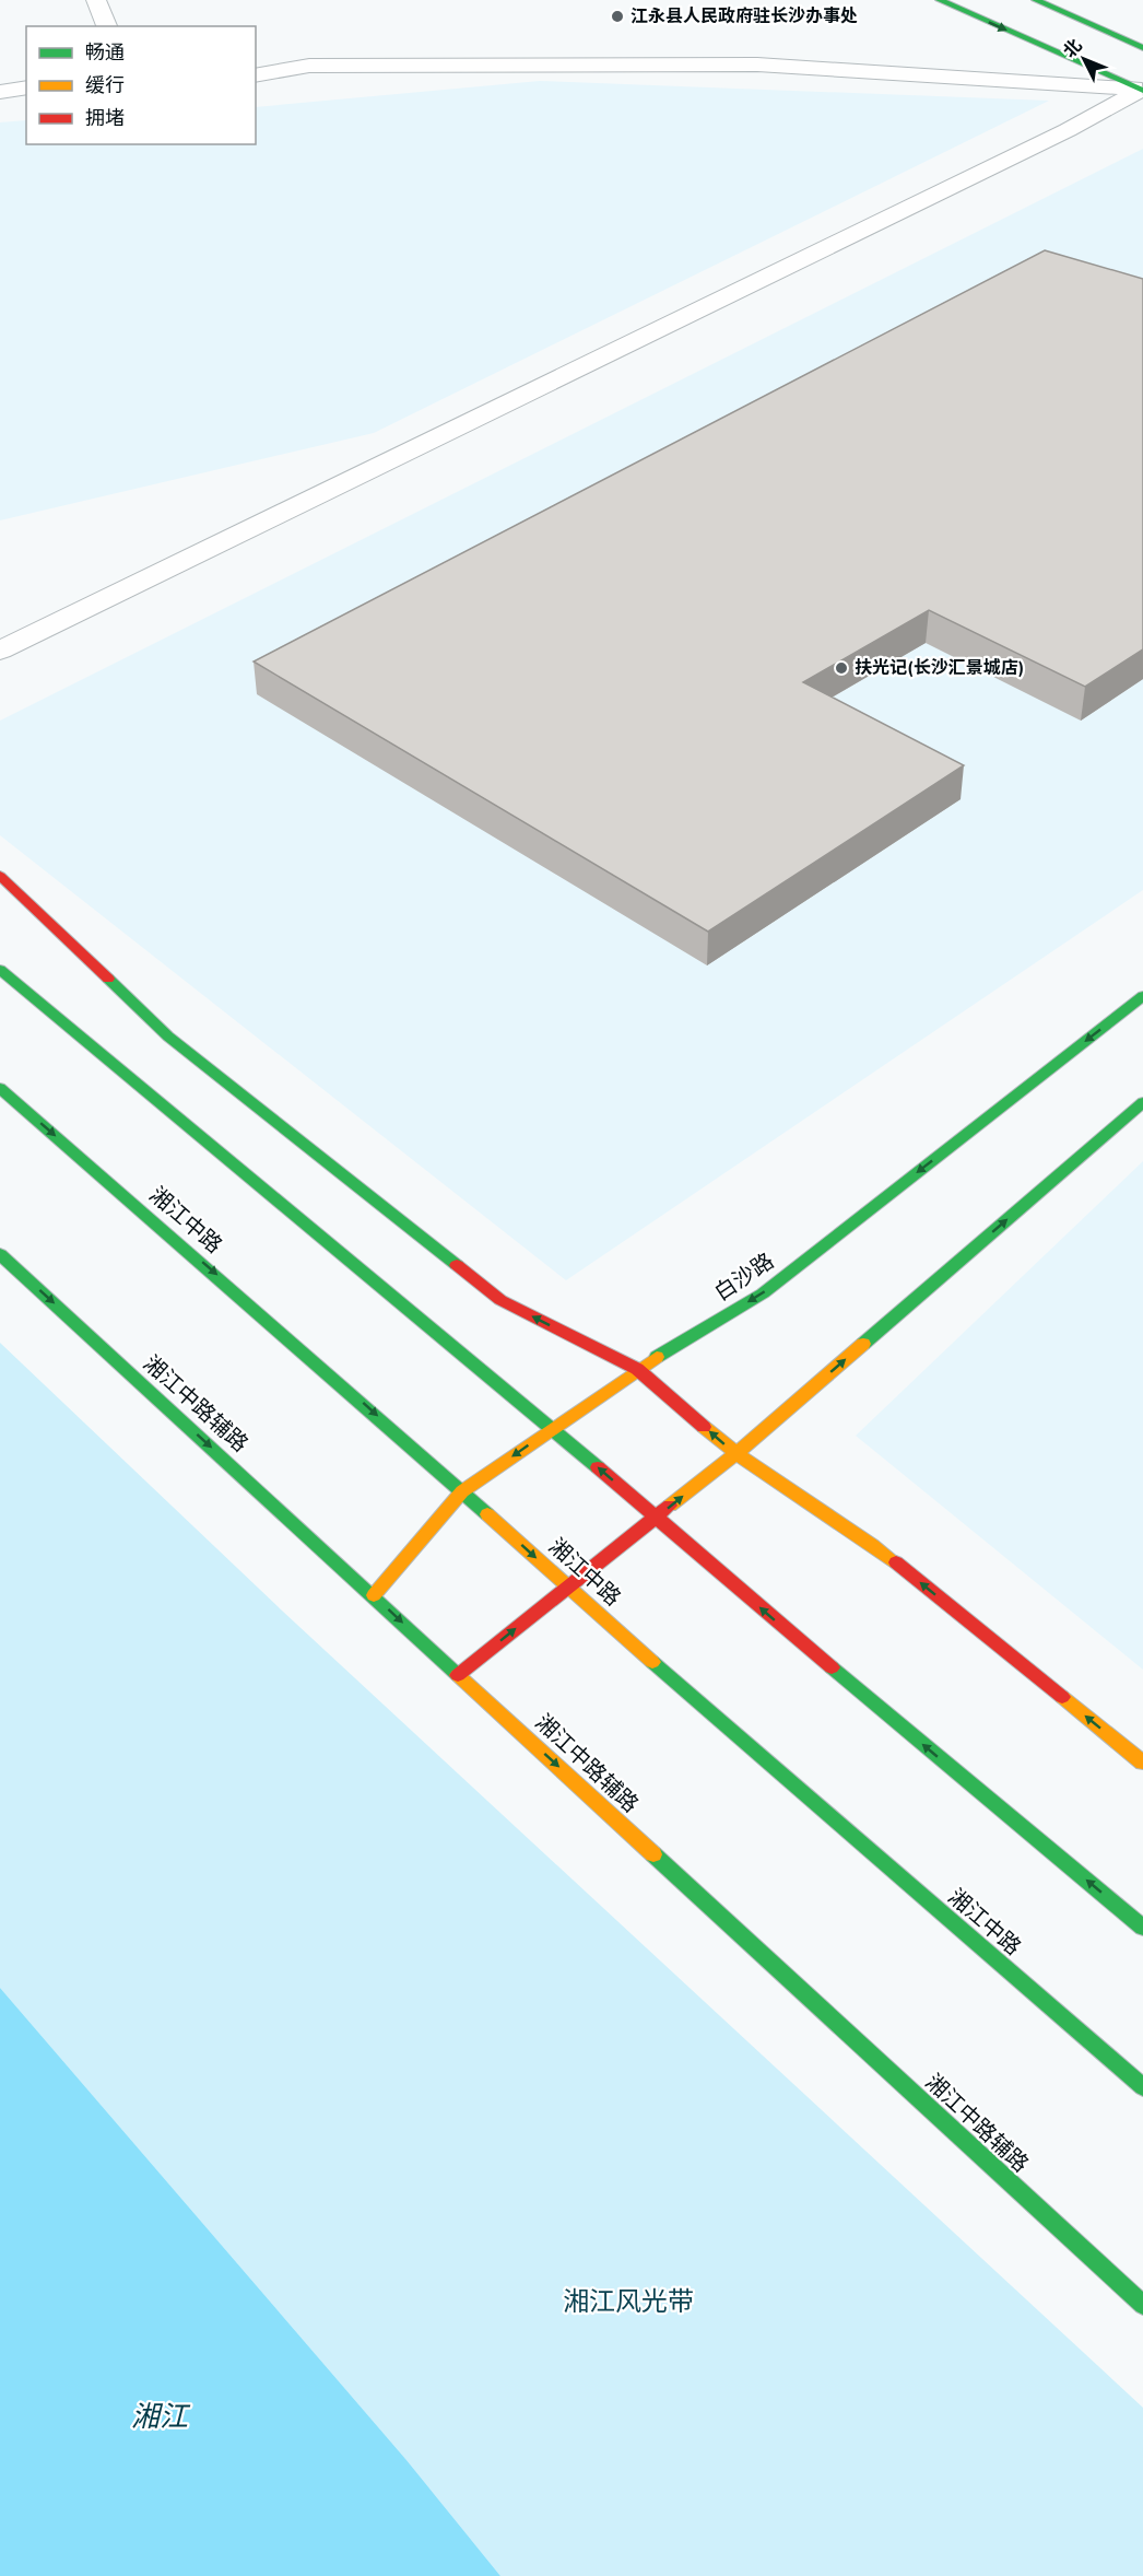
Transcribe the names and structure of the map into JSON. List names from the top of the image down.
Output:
{
  "streets": {
    "street": ["湘江中路", "白沙路", "湘江中路辅路"]
  },
  "crossings": [
    ["湘江中路", "白沙路"],
    ["白沙路", "湘江中路辅路"]
  ],
  "one_way": ["湘江中路辅路"],
  "water": ["湘江"],
  "parks": ["湘江风光带"],
  "places": ["江永县人民政府驻长沙办事处", "扶光记(长沙汇景城店)"],
  "legend": ["畅通", "缓行", "拥堵"],
  "north": "top left"
}
